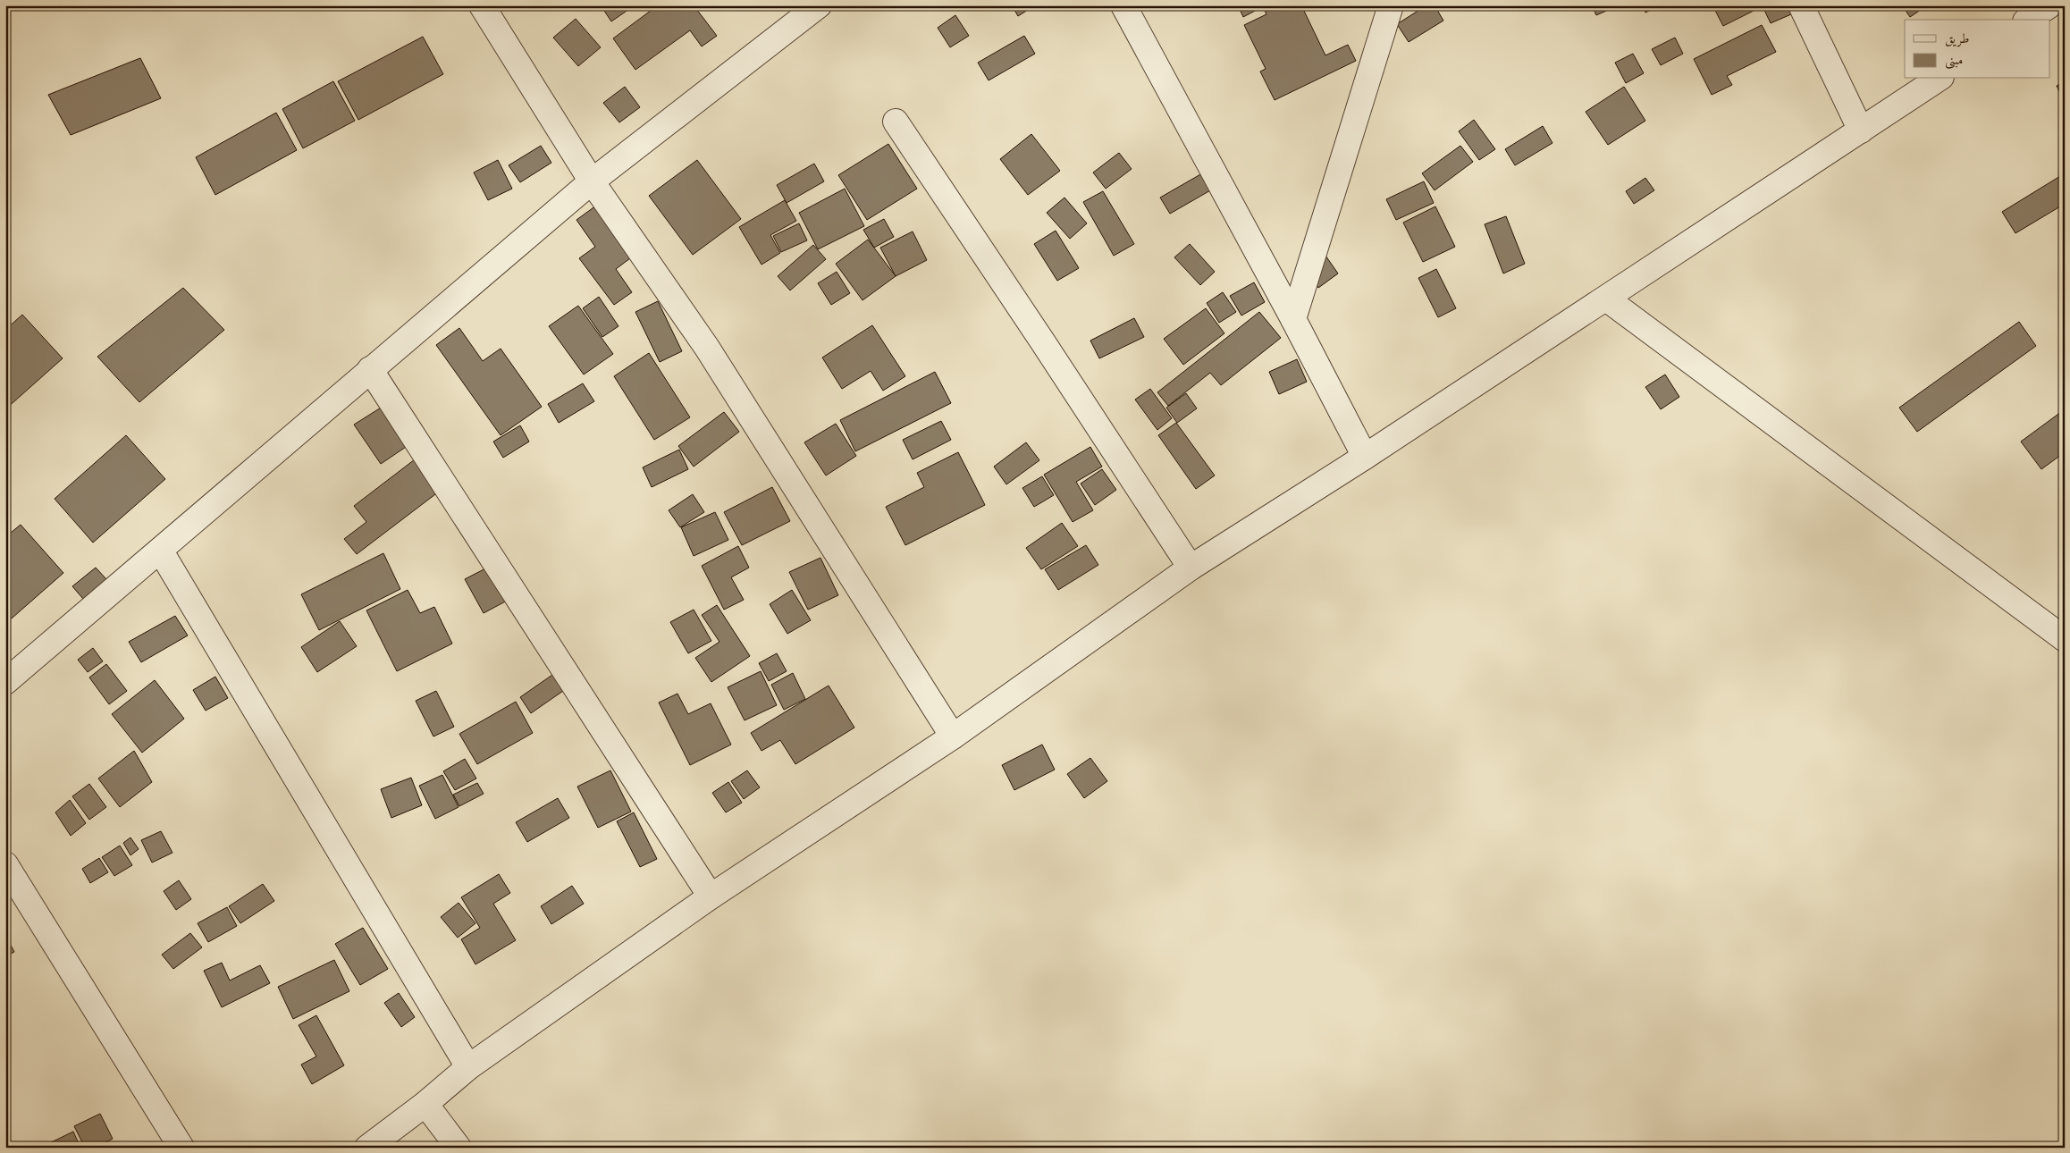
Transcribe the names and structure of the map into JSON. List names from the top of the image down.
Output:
{
  "legend": ["طريق", "مبنى"]
}
